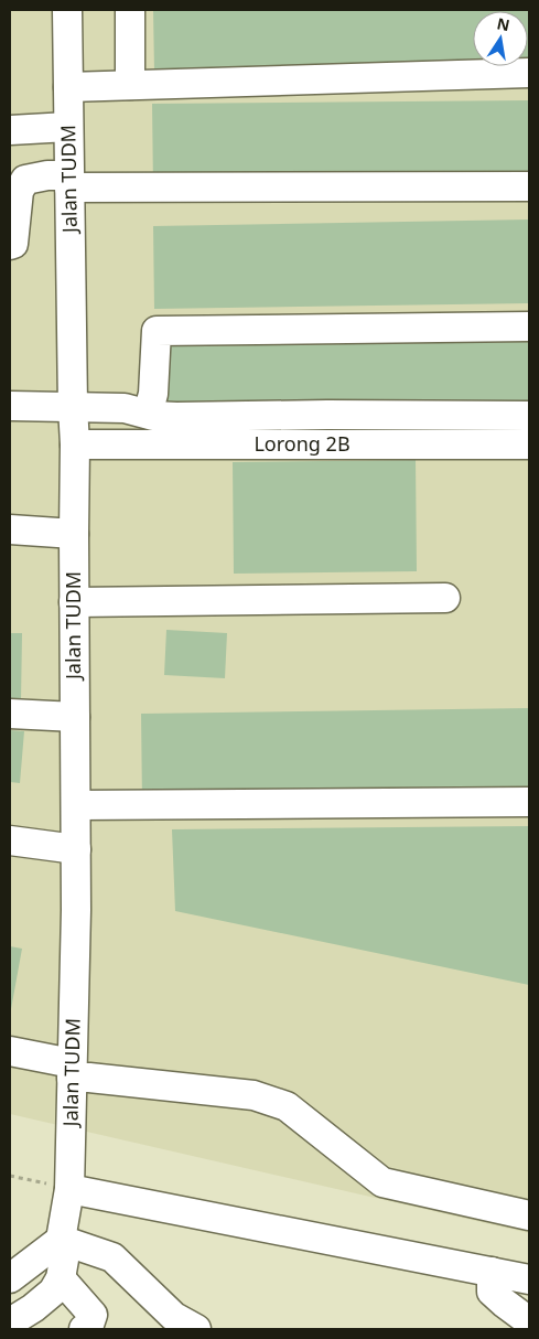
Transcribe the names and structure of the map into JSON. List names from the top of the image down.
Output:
{
  "streets": {
    "street": ["Jalan TUDM", "Lorong 2B"]
  },
  "crossings": [
    ["Jalan TUDM", "Lorong 2B"]
  ],
  "north": "top"
}
